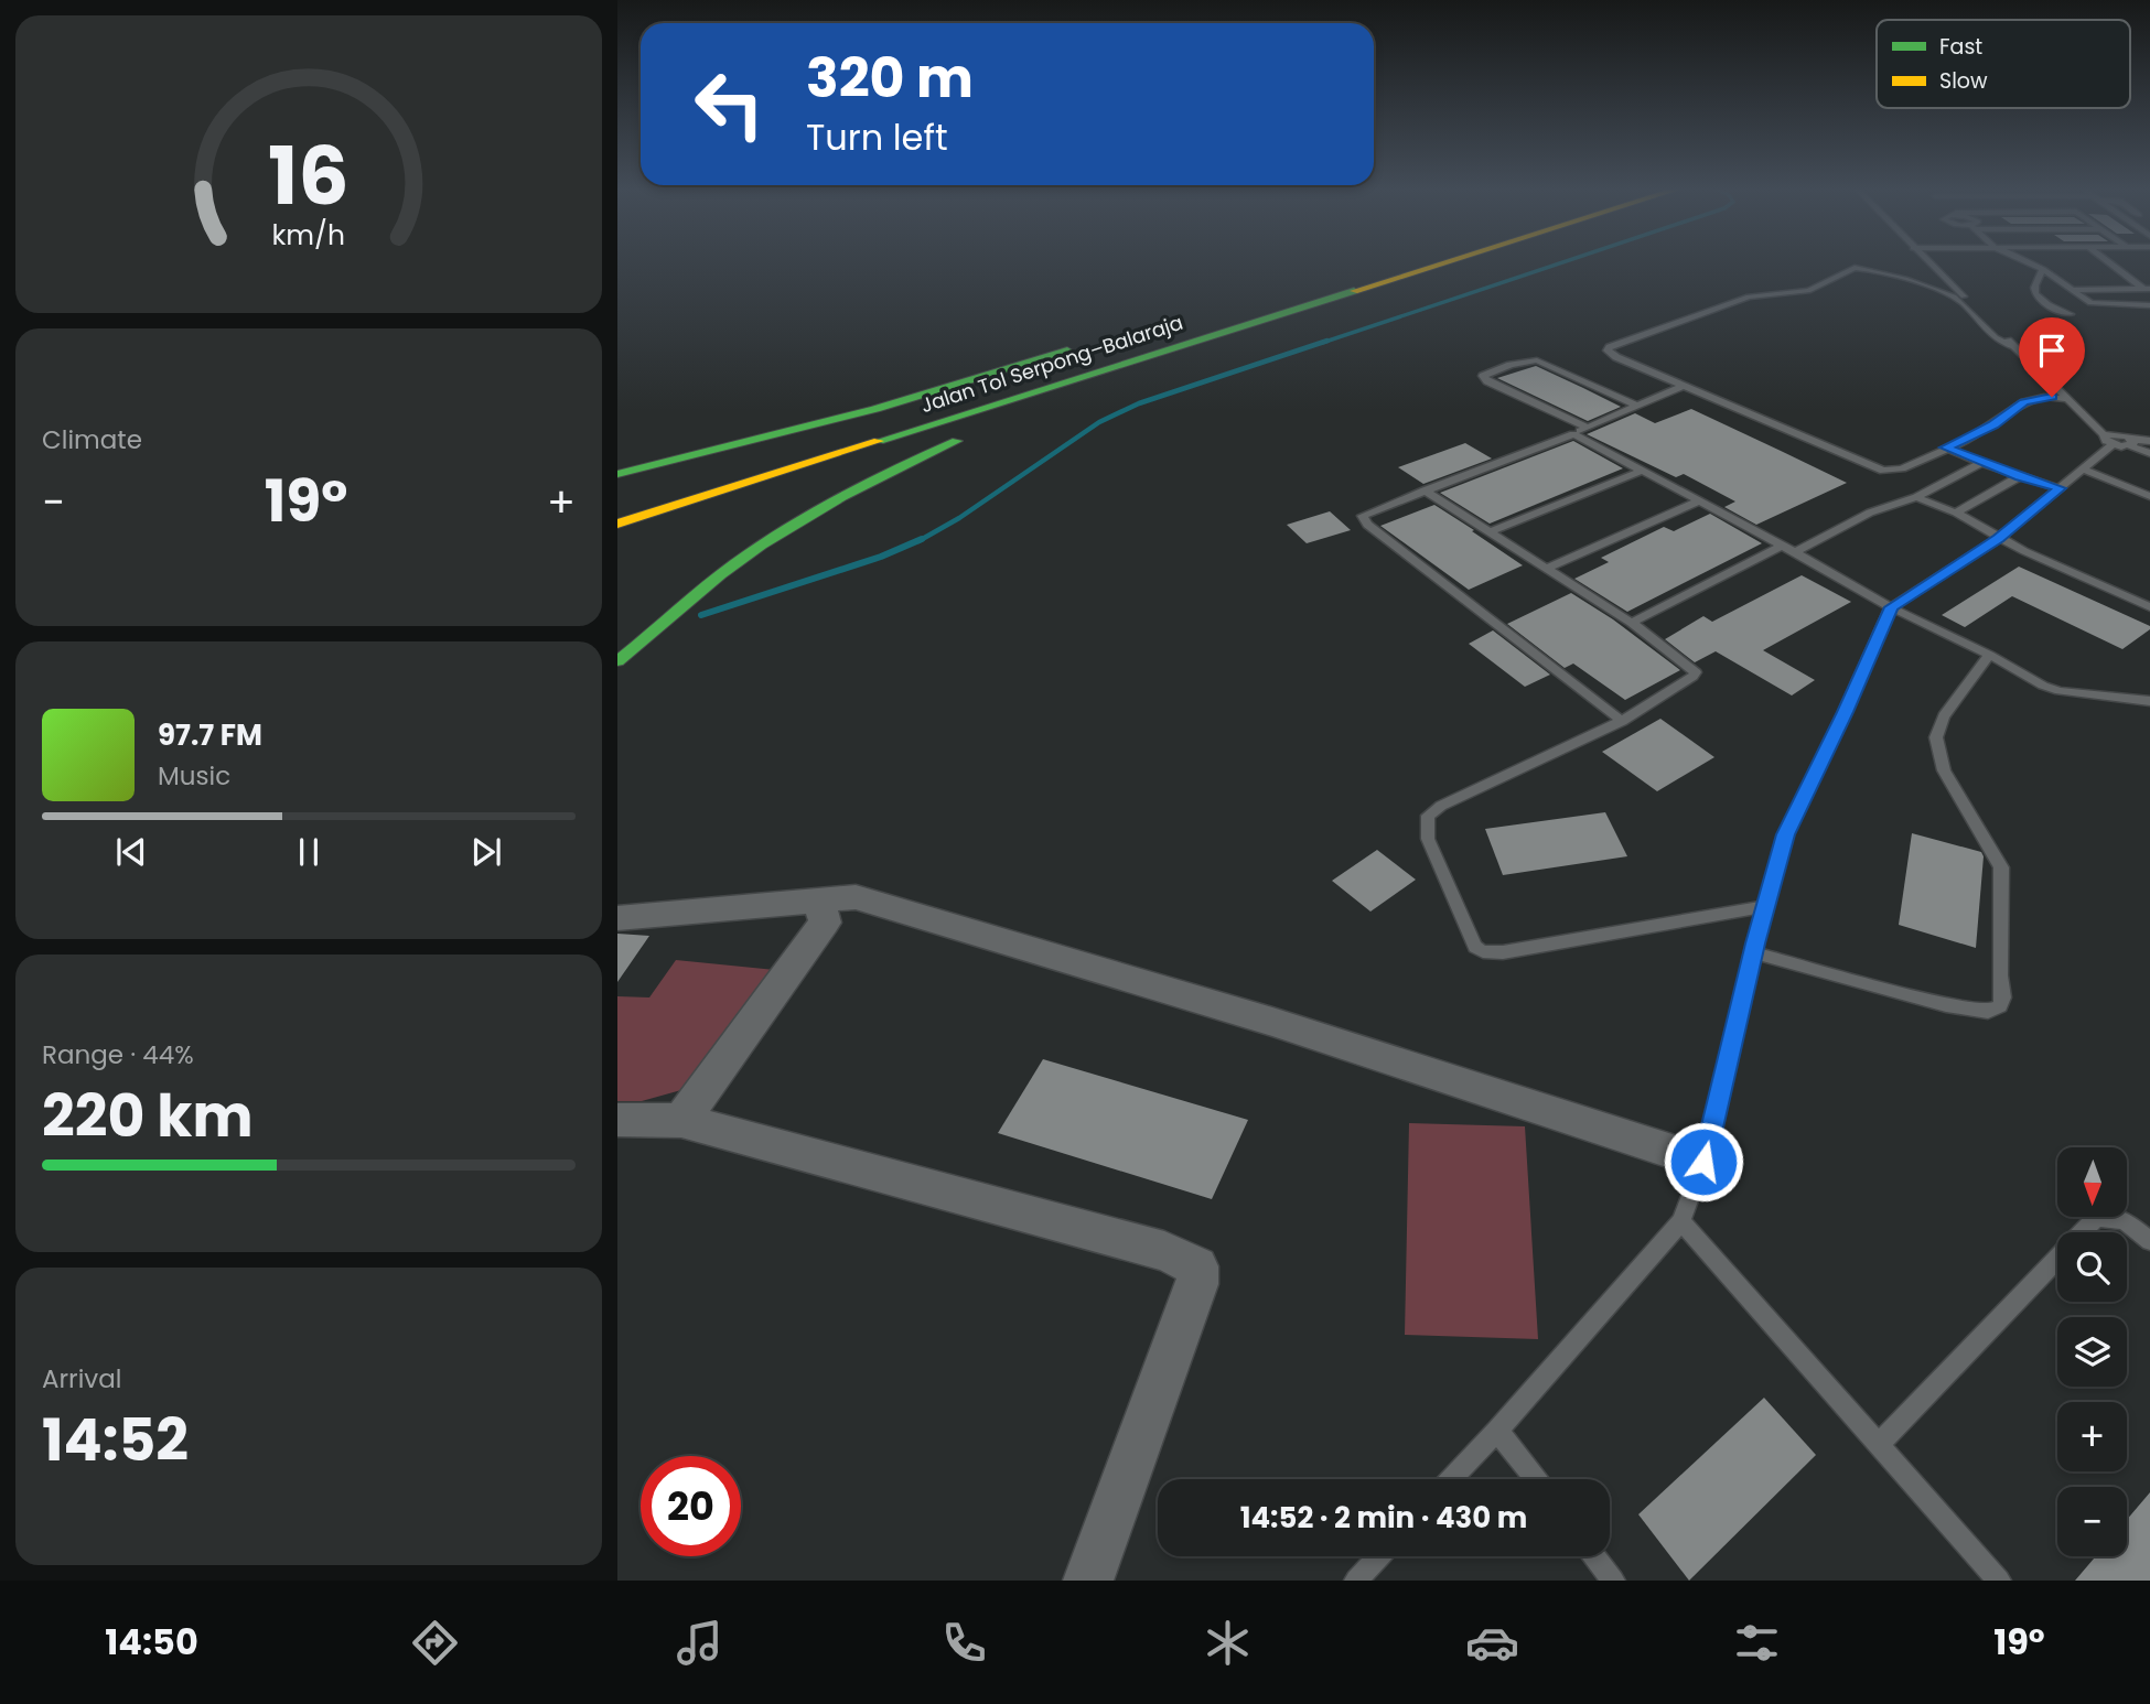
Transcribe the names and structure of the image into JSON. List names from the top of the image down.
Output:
{
  "streets": {
    "highway": ["Jalan Tol Serpong–Balaraja"]
  },
  "legend": ["Fast", "Slow"],
  "north": "bottom",
  "page": {
    "turn": ["320 m", "Turn left"],
    "tile": [
      "Climate",
      ["Range · 44%", "220 km"],
      ["Arrival", "14:52"]
    ],
    "heat": ["−", "19°", "+"],
    "song": ["97.7 FM", "Music"],
    "map_buttons": ["+", "−"],
    "limit": "20",
    "trip": "14:52 · 2 min · 430 m",
    "tabs": ["14:50", "19°"],
    "gauge": ["16", "km/h"]
  }
}
